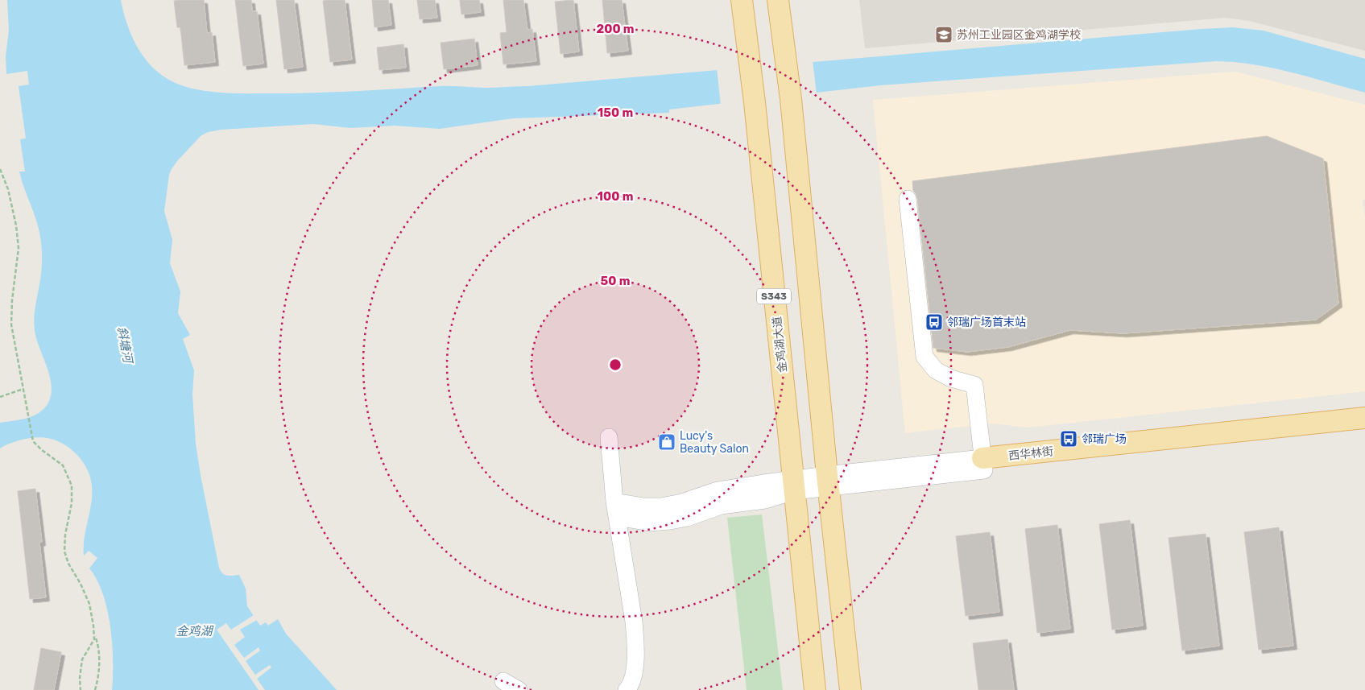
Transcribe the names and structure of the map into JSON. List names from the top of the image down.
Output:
{
  "streets": {
    "main road": ["S343", "金鸡湖大道", "西华林街"]
  },
  "crossings": [
    ["金鸡湖大道", "西华林街"]
  ],
  "water": ["斜塘河", "金鸡湖"],
  "places": {
    "school or university": ["苏州工业园区金鸡湖学校"],
    "bus stop": ["邻瑞广场首末站", "邻瑞广场"],
    "shop": ["Lucy's Beauty Salon"]
  },
  "rings": [
    "200 m",
    "150 m",
    "100 m",
    "50 m"
  ]
}
